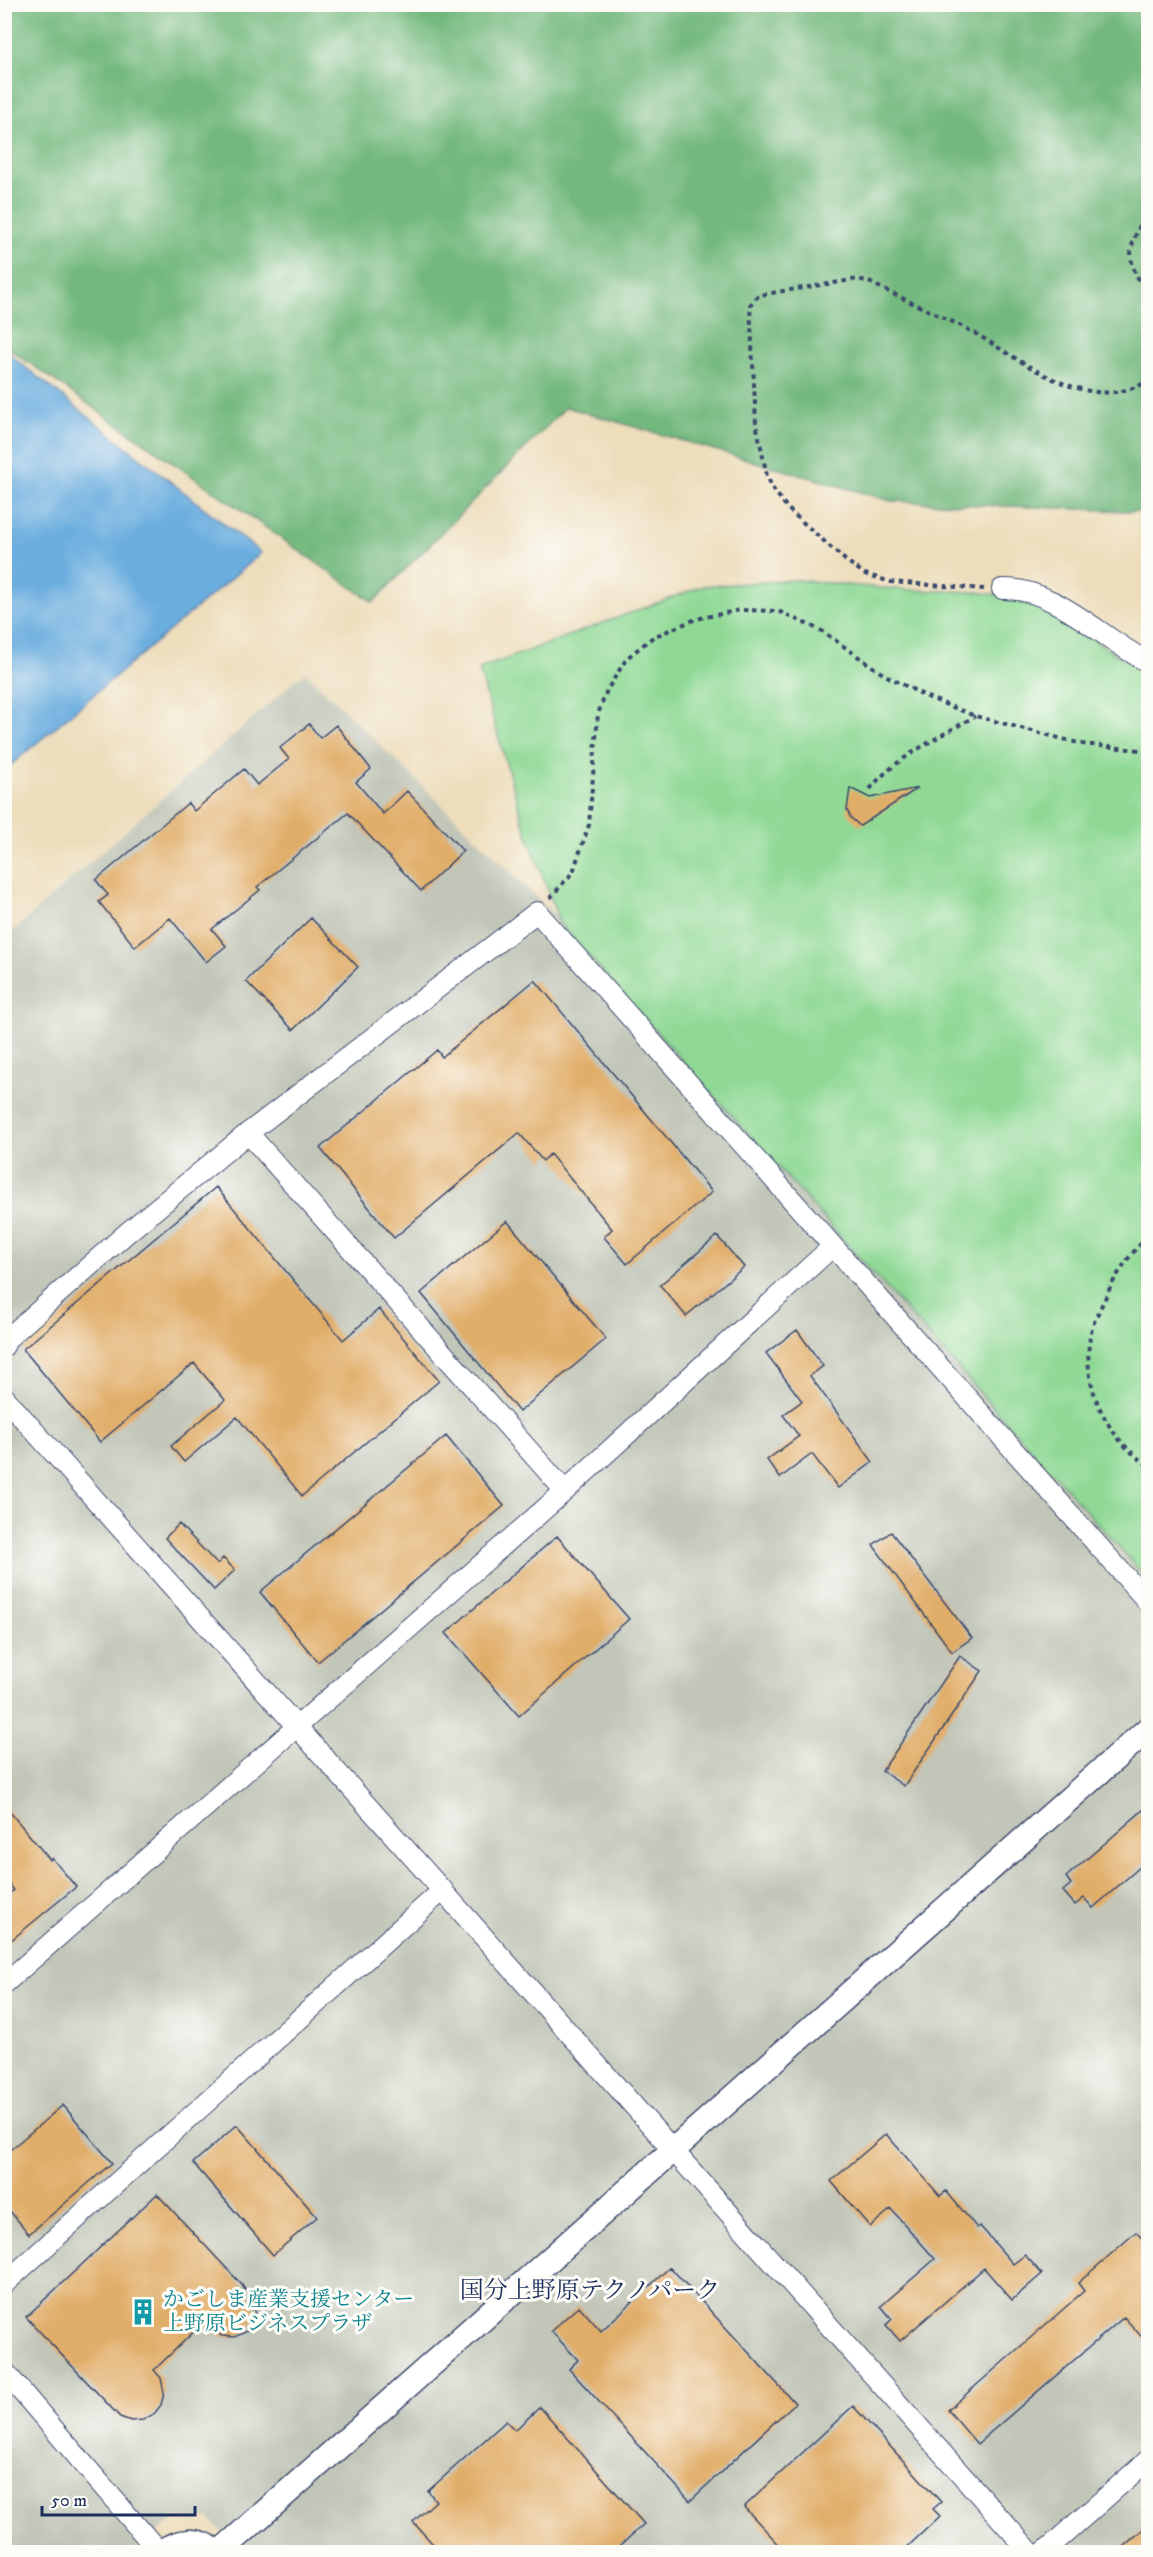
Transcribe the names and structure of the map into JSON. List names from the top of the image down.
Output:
{
  "districts": ["国分上野原テクノパーク"],
  "places": {
    "building": ["かごしま産業支援センター 上野原ビジネスプラザ"]
  },
  "scale_bar": "50 m"
}
